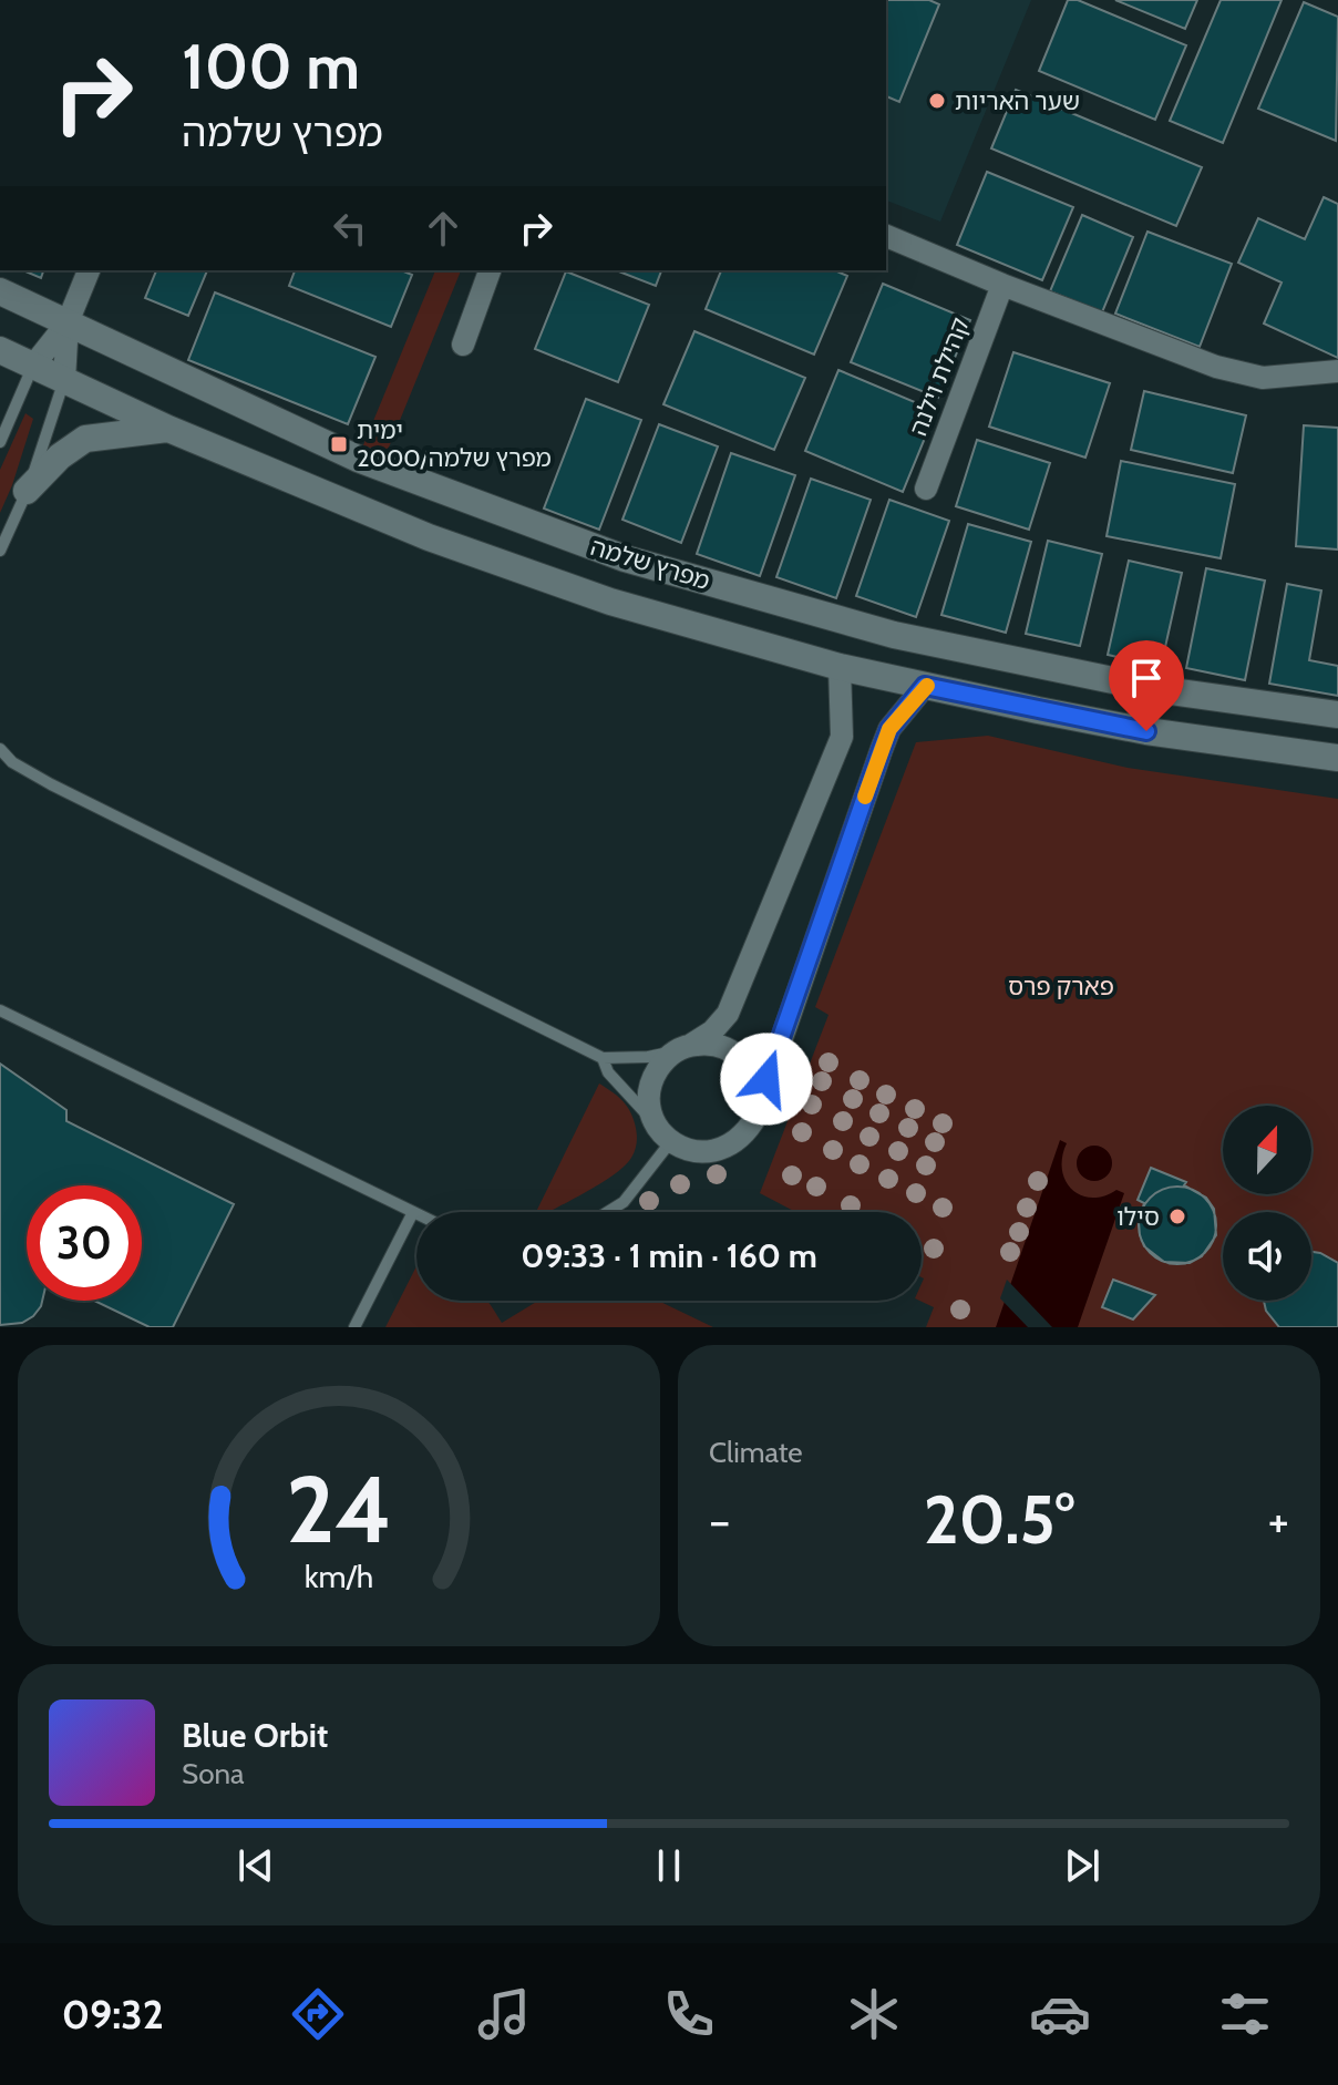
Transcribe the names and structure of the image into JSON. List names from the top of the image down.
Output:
{
  "streets": {
    "street": ["קהילת וילנה", "מפרץ שלמה"]
  },
  "parks": ["פארק פרס"],
  "places": {
    "other": ["שער האריות", "סילו"],
    "transit": ["ימית 2000/מפרץ שלמה"]
  },
  "north": "top",
  "page": {
    "turn": ["100 m", "מפרץ שלמה"],
    "limit": "30",
    "trip": "09:33 · 1 min · 160 m",
    "tile": "Climate",
    "heat": ["−", "20.5°", "+"],
    "song": ["Blue Orbit", "Sona"],
    "tabs": "09:32",
    "gauge": ["24", "km/h"]
  }
}
